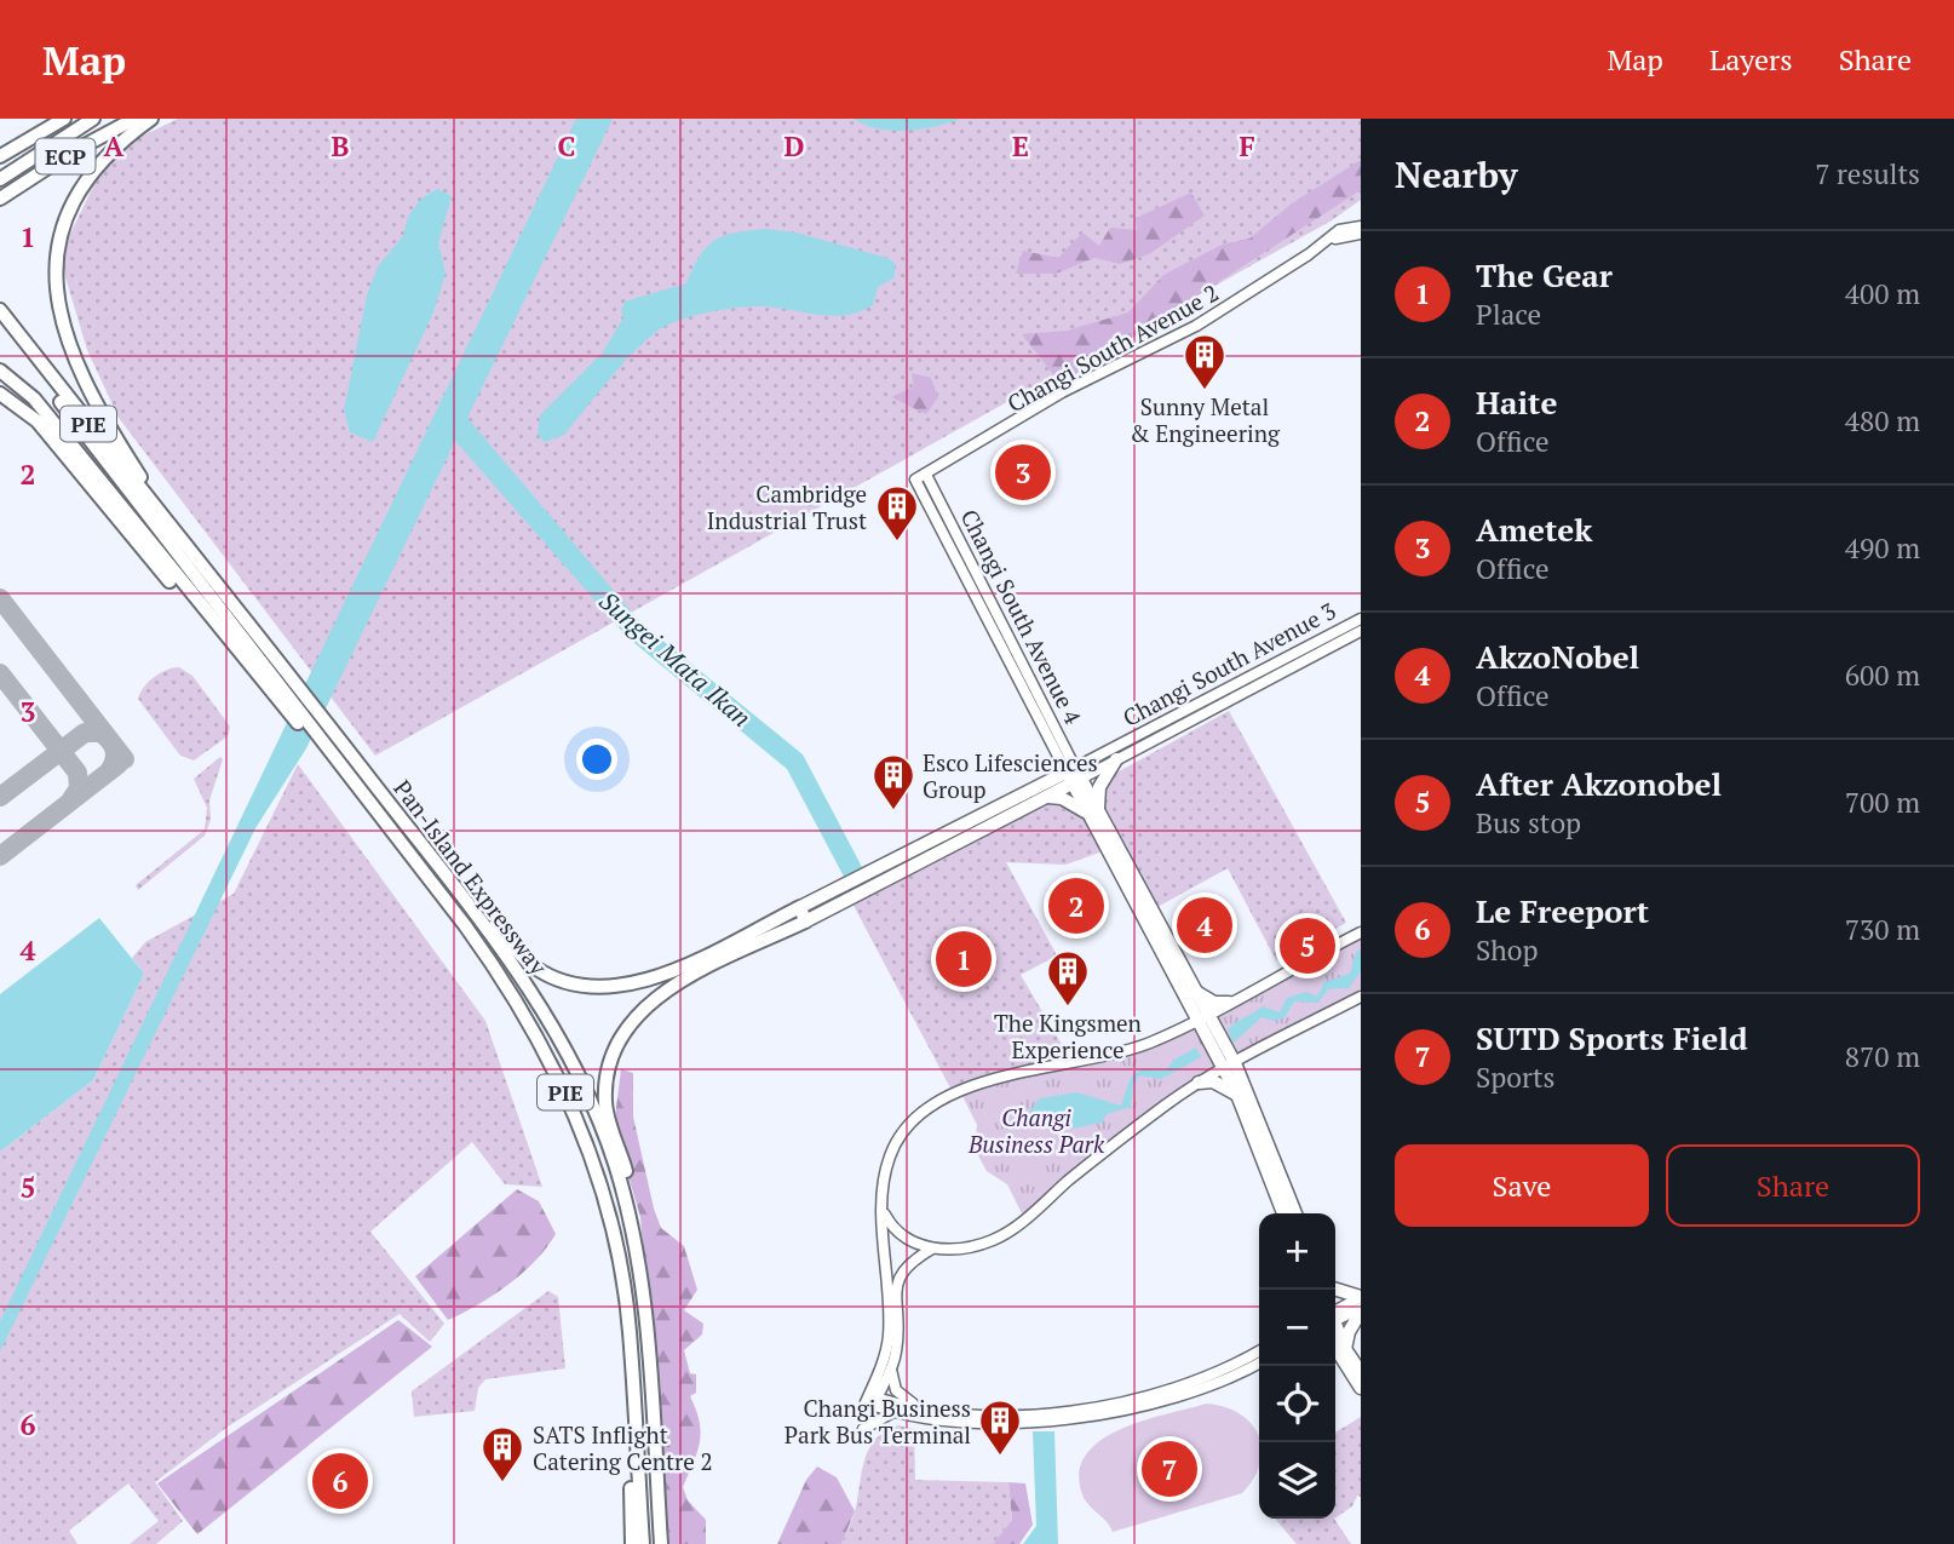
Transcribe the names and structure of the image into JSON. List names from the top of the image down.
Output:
{
  "streets": {
    "highway": ["ECP", "PIE", "Pan-Island Expressway"],
    "main road": ["Changi South Avenue 3"],
    "street": ["Changi South Avenue 2", "Changi South Avenue 4"]
  },
  "crossings": [
    ["Changi South Avenue 2", "Changi South Avenue 4"],
    ["PIE", "Pan-Island Expressway"],
    ["Changi South Avenue 4", "Changi South Avenue 3"]
  ],
  "water": ["Sungei Mata Ikan"],
  "parks": ["Changi Business Park"],
  "places": {
    "building": [
      "Sunny Metal & Engineering",
      "Cambridge Industrial Trust",
      "Esco Lifesciences Group",
      "The Kingsmen Experience",
      "Changi Business Park Bus Terminal",
      "SATS Inflight Catering Centre 2"
    ]
  },
  "page": {
    "header": "Map",
    "nav": ["Map", "Layers", "Share"],
    "heading": ["Nearby", "7 results"],
    "list": [
      {
        "mark": "1",
        "name": "The Gear",
        "note": "Place",
        "value": "400 m"
      },
      {
        "mark": "2",
        "name": "Haite",
        "note": "Office",
        "value": "480 m"
      },
      {
        "mark": "3",
        "name": "Ametek",
        "note": "Office",
        "value": "490 m"
      },
      {
        "mark": "4",
        "name": "AkzoNobel",
        "note": "Office",
        "value": "600 m"
      },
      {
        "mark": "5",
        "name": "After Akzonobel",
        "note": "Bus stop",
        "value": "700 m"
      },
      {
        "mark": "6",
        "name": "Le Freeport",
        "note": "Shop",
        "value": "730 m"
      },
      {
        "mark": "7",
        "name": "SUTD Sports Field",
        "note": "Sports",
        "value": "870 m"
      }
    ],
    "pins": [
      "3",
      "2",
      "4",
      "5",
      "1",
      "7",
      "6"
    ],
    "buttons": ["Save", "Share"],
    "map_buttons": ["+", "−"]
  },
  "grid": {
    "columns": [
      "A",
      "B",
      "C",
      "D",
      "E",
      "F"
    ],
    "rows": [
      "1",
      "2",
      "3",
      "4",
      "5",
      "6"
    ]
  }
}
